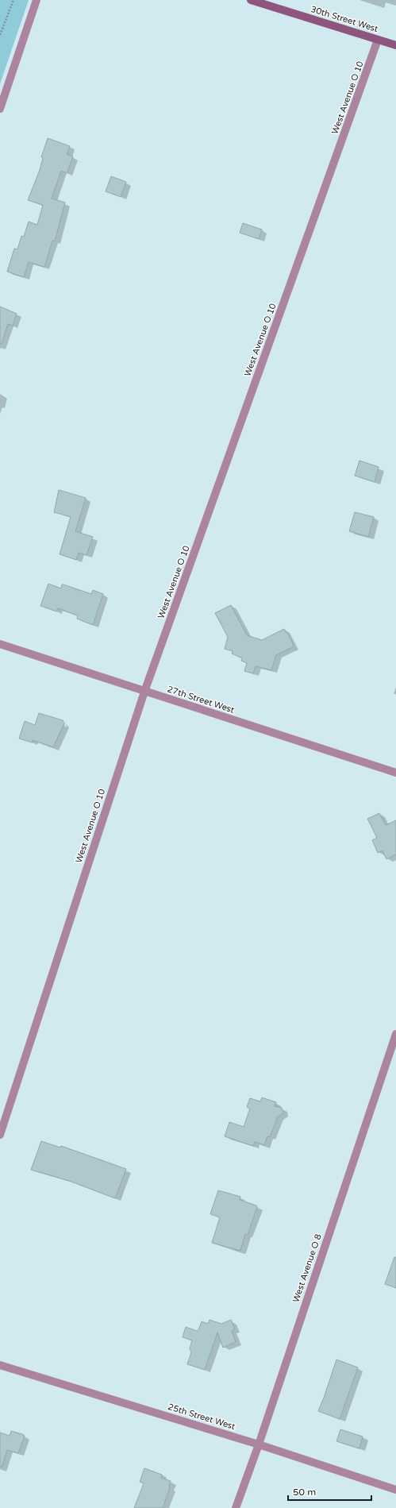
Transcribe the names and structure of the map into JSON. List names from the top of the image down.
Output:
{
  "streets": {
    "main road": ["30th Street West"],
    "street": [
      "West Avenue O 10",
      "27th Street West",
      "West Avenue O 8",
      "25th Street West"
    ]
  },
  "crossings": [
    ["30th Street West", "West Avenue O 10"],
    ["West Avenue O 10", "27th Street West"],
    ["West Avenue O 8", "25th Street West"]
  ],
  "scale_bar": "50 m"
}
